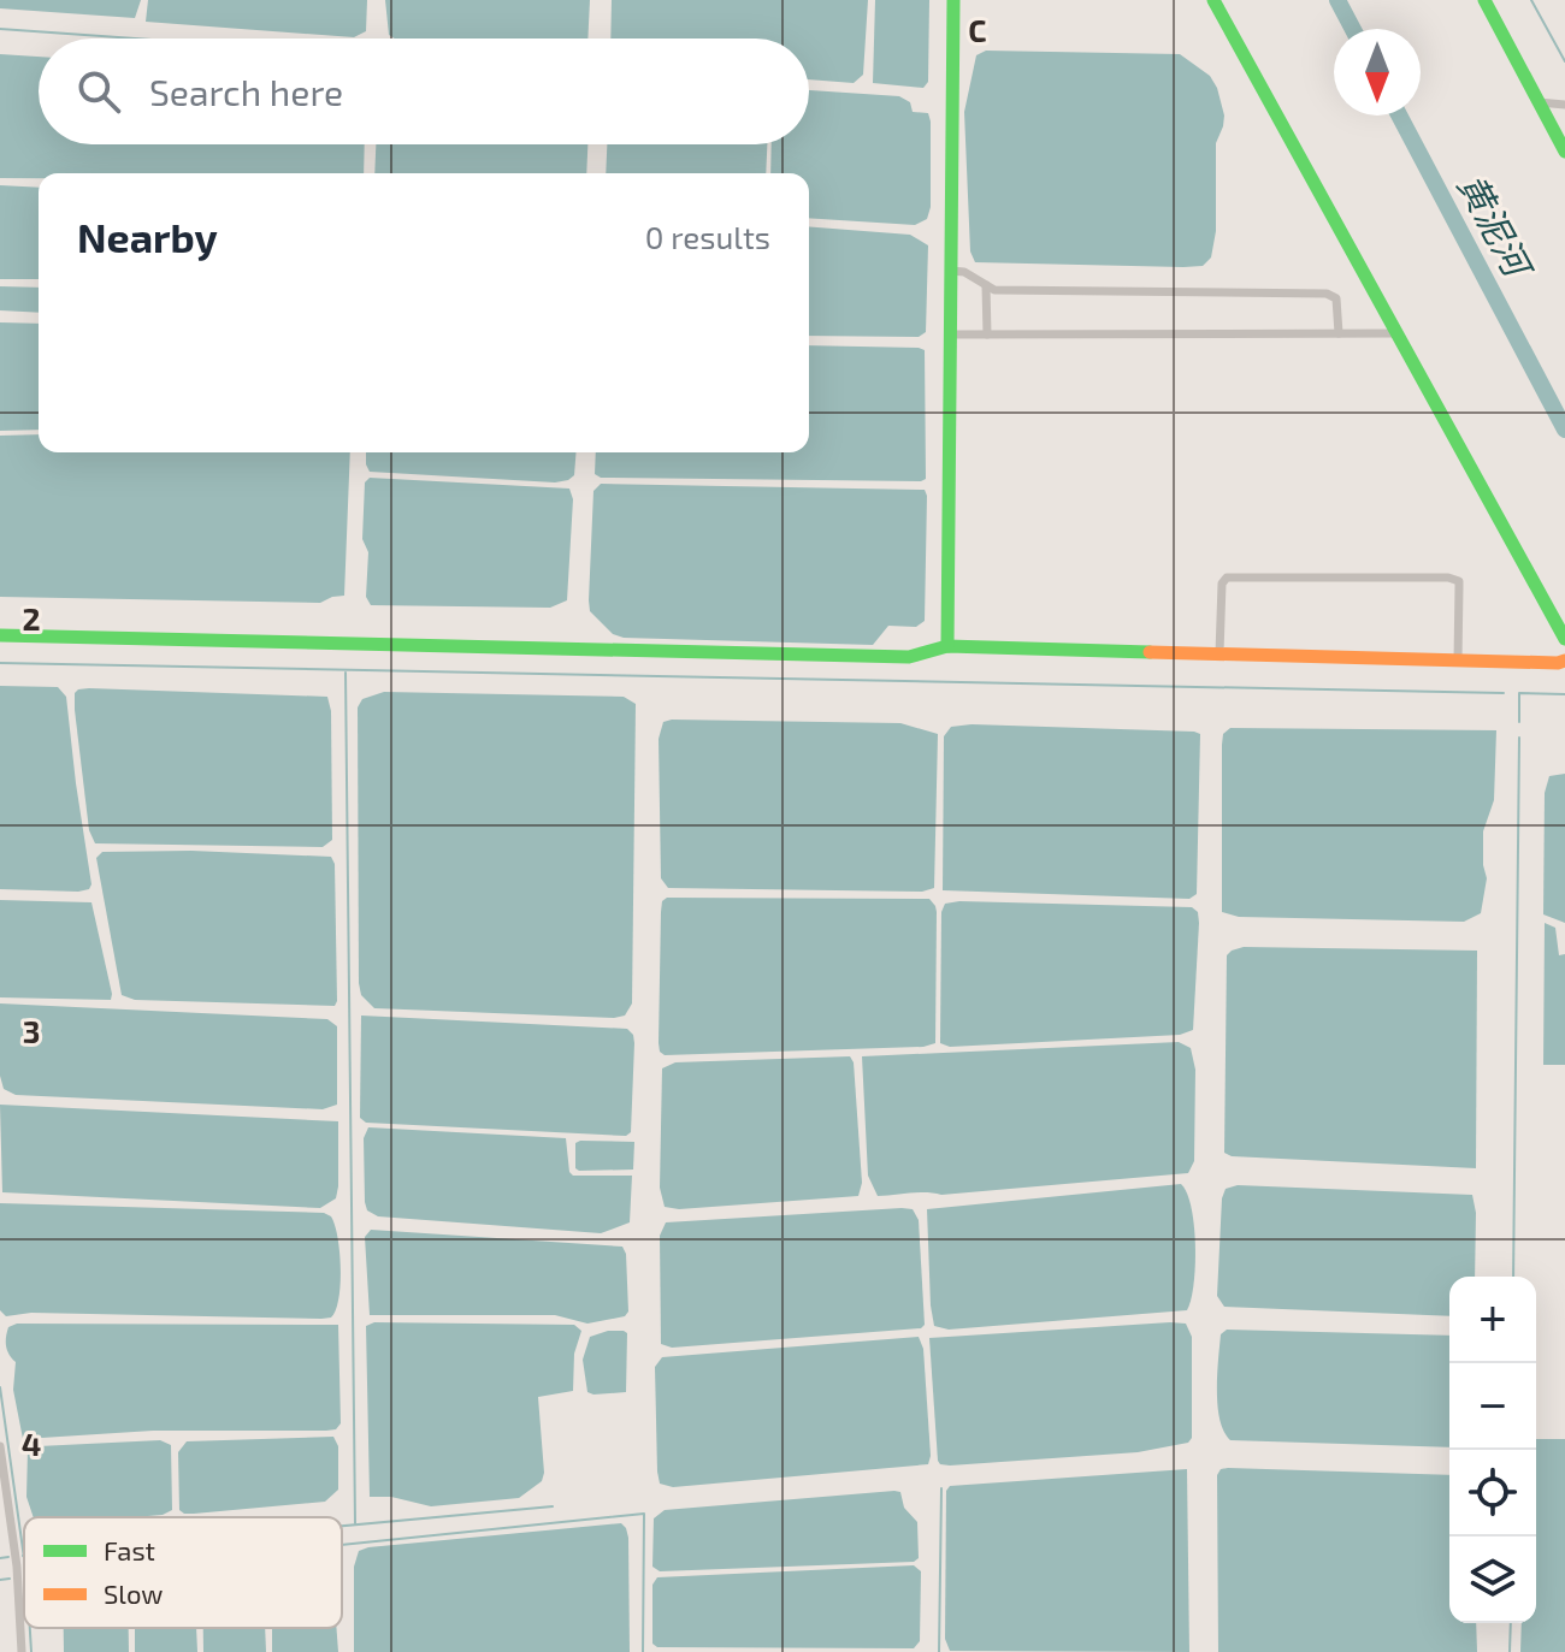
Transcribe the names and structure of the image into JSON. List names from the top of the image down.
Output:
{
  "water": ["黄泥河"],
  "legend": ["Fast", "Slow"],
  "north": "bottom",
  "page": {
    "search": "Search here",
    "heading": ["Nearby", "0 results"],
    "map_buttons": ["+", "−"]
  },
  "grid": {
    "columns": ["C"],
    "rows": ["2", "3", "4"]
  }
}
